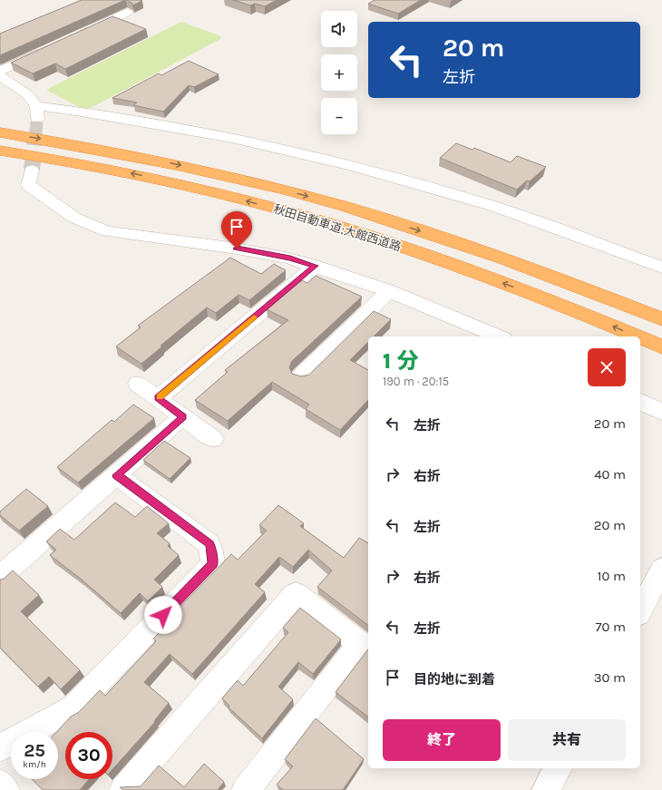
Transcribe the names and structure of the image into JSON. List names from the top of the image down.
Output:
{
  "streets": {
    "highway": ["秋田自動車道;大館西道路"]
  },
  "page": {
    "map_buttons": ["+", "−"],
    "turn": ["20 m", "左折"],
    "heading": ["1 分", "190 m · 20:15"],
    "list": [
      {
        "name": "左折",
        "value": "20 m"
      },
      {
        "name": "右折",
        "value": "40 m"
      },
      {
        "name": "左折",
        "value": "20 m"
      },
      {
        "name": "右折",
        "value": "10 m"
      },
      {
        "name": "左折",
        "value": "70 m"
      },
      {
        "name": "目的地に到着",
        "value": "30 m"
      }
    ],
    "buttons": ["終了", "共有"],
    "speed": "25 km/h",
    "limit": "30"
  }
}
